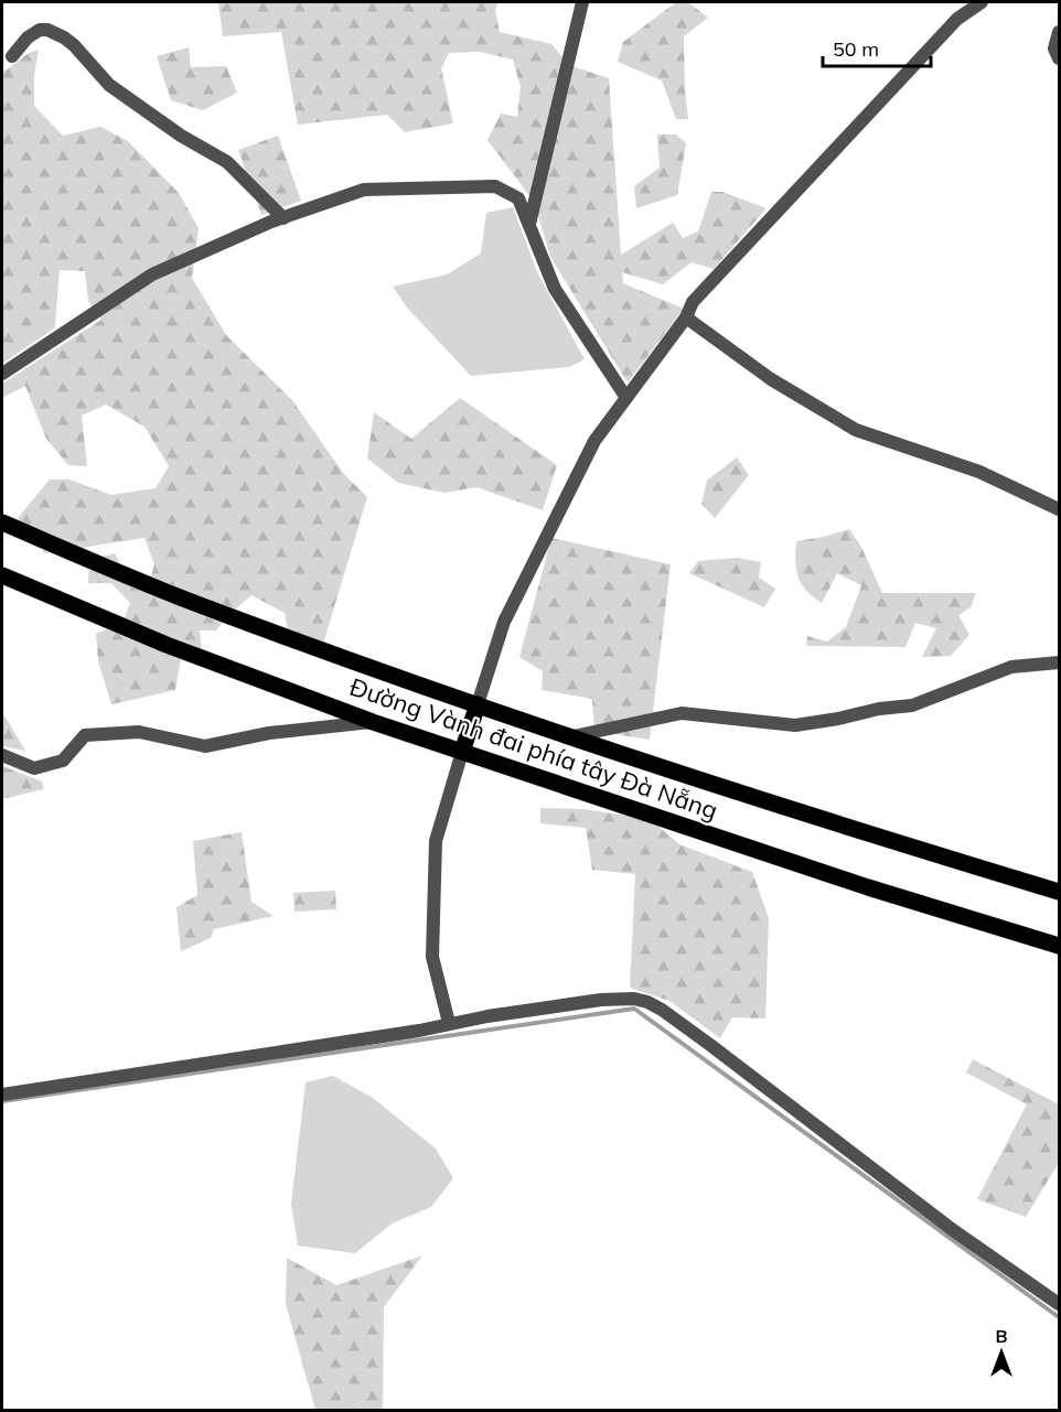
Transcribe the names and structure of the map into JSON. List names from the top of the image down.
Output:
{
  "streets": {
    "main road": ["Đường Vành đai phía tây Đà Nẵng"]
  },
  "scale_bar": "50 m",
  "north": "top"
}
